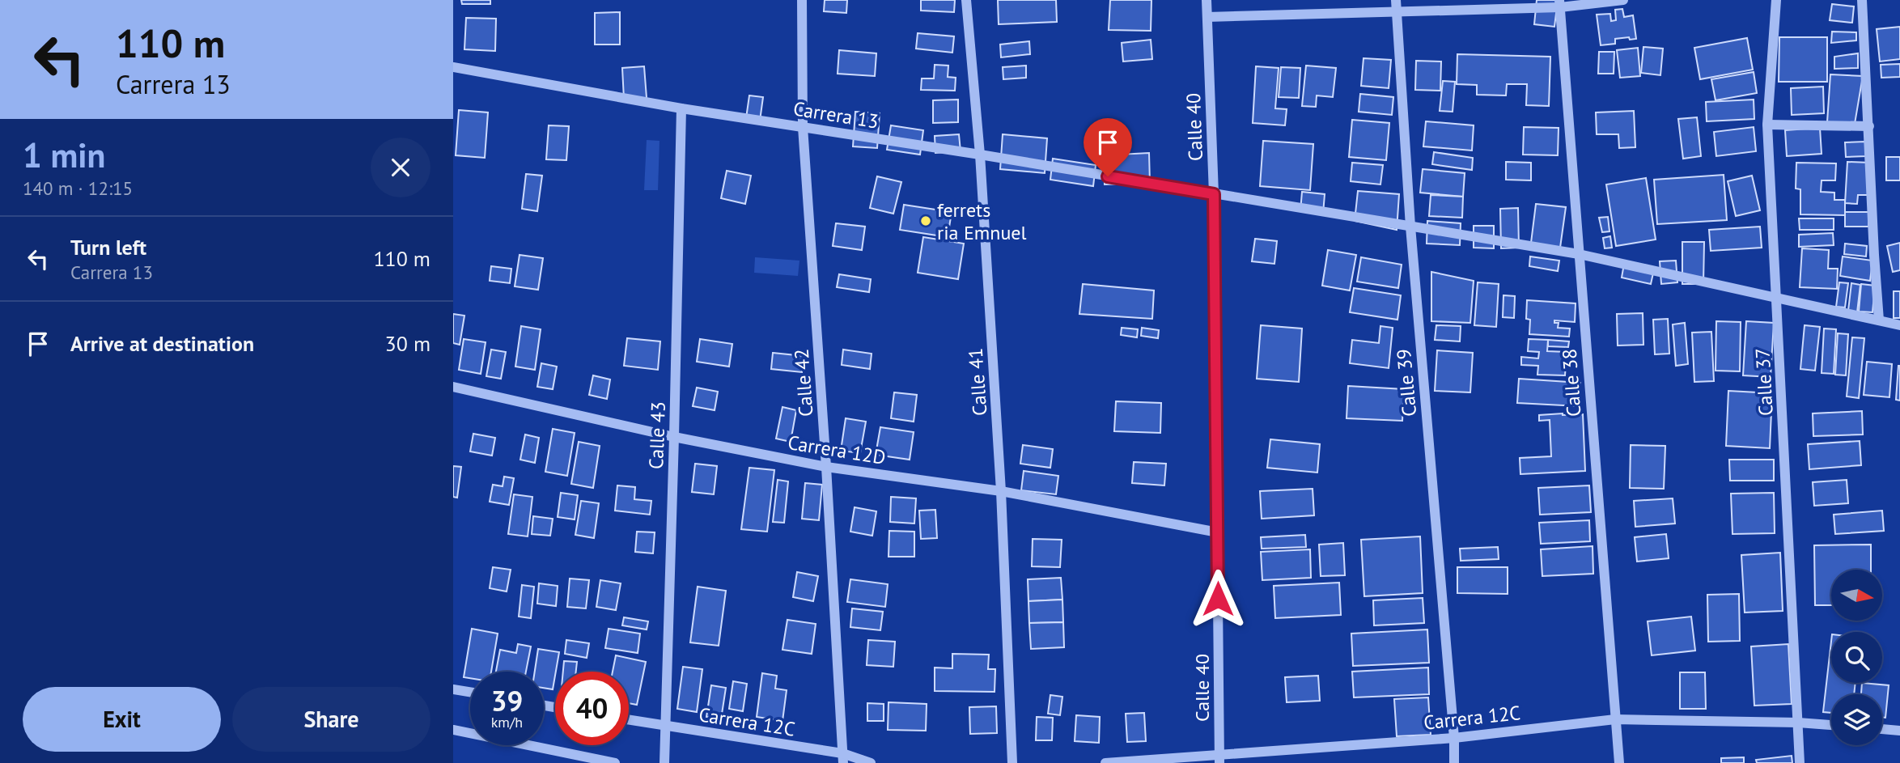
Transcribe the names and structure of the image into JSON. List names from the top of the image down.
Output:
{
  "streets": {
    "street": [
      "Carrera 13",
      "Calle 40",
      "Calle 41",
      "Calle 37",
      "Calle 42",
      "Calle 39",
      "Calle 38",
      "Calle 43",
      "Carrera 12D",
      "Carrera 12C"
    ]
  },
  "crossings": [
    ["Carrera 13", "Calle 40"],
    ["Carrera 13", "Calle 41"],
    ["Carrera 13", "Calle 37"],
    ["Carrera 13", "Calle 42"],
    ["Carrera 13", "Calle 39"],
    ["Carrera 13", "Calle 38"],
    ["Carrera 13", "Calle 43"],
    ["Calle 40", "Carrera 12D"],
    ["Calle 40", "Carrera 12C"],
    ["Calle 41", "Carrera 12D"],
    ["Calle 37", "Carrera 12C"],
    ["Calle 42", "Carrera 12D"],
    ["Calle 42", "Carrera 12C"],
    ["Calle 39", "Carrera 12C"],
    ["Calle 38", "Carrera 12C"],
    ["Calle 43", "Carrera 12D"],
    ["Calle 43", "Carrera 12C"]
  ],
  "places": ["ferrets ria Emnuel"],
  "north": "right",
  "page": {
    "turn": ["110 m", "Carrera 13"],
    "heading": ["1 min", "140 m · 12:15"],
    "list": [
      {
        "name": "Turn left",
        "note": "Carrera 13",
        "value": "110 m"
      },
      {
        "name": "Arrive at destination",
        "value": "30 m"
      }
    ],
    "speed": "39 km/h",
    "limit": "40",
    "buttons": ["Exit", "Share"]
  }
}
